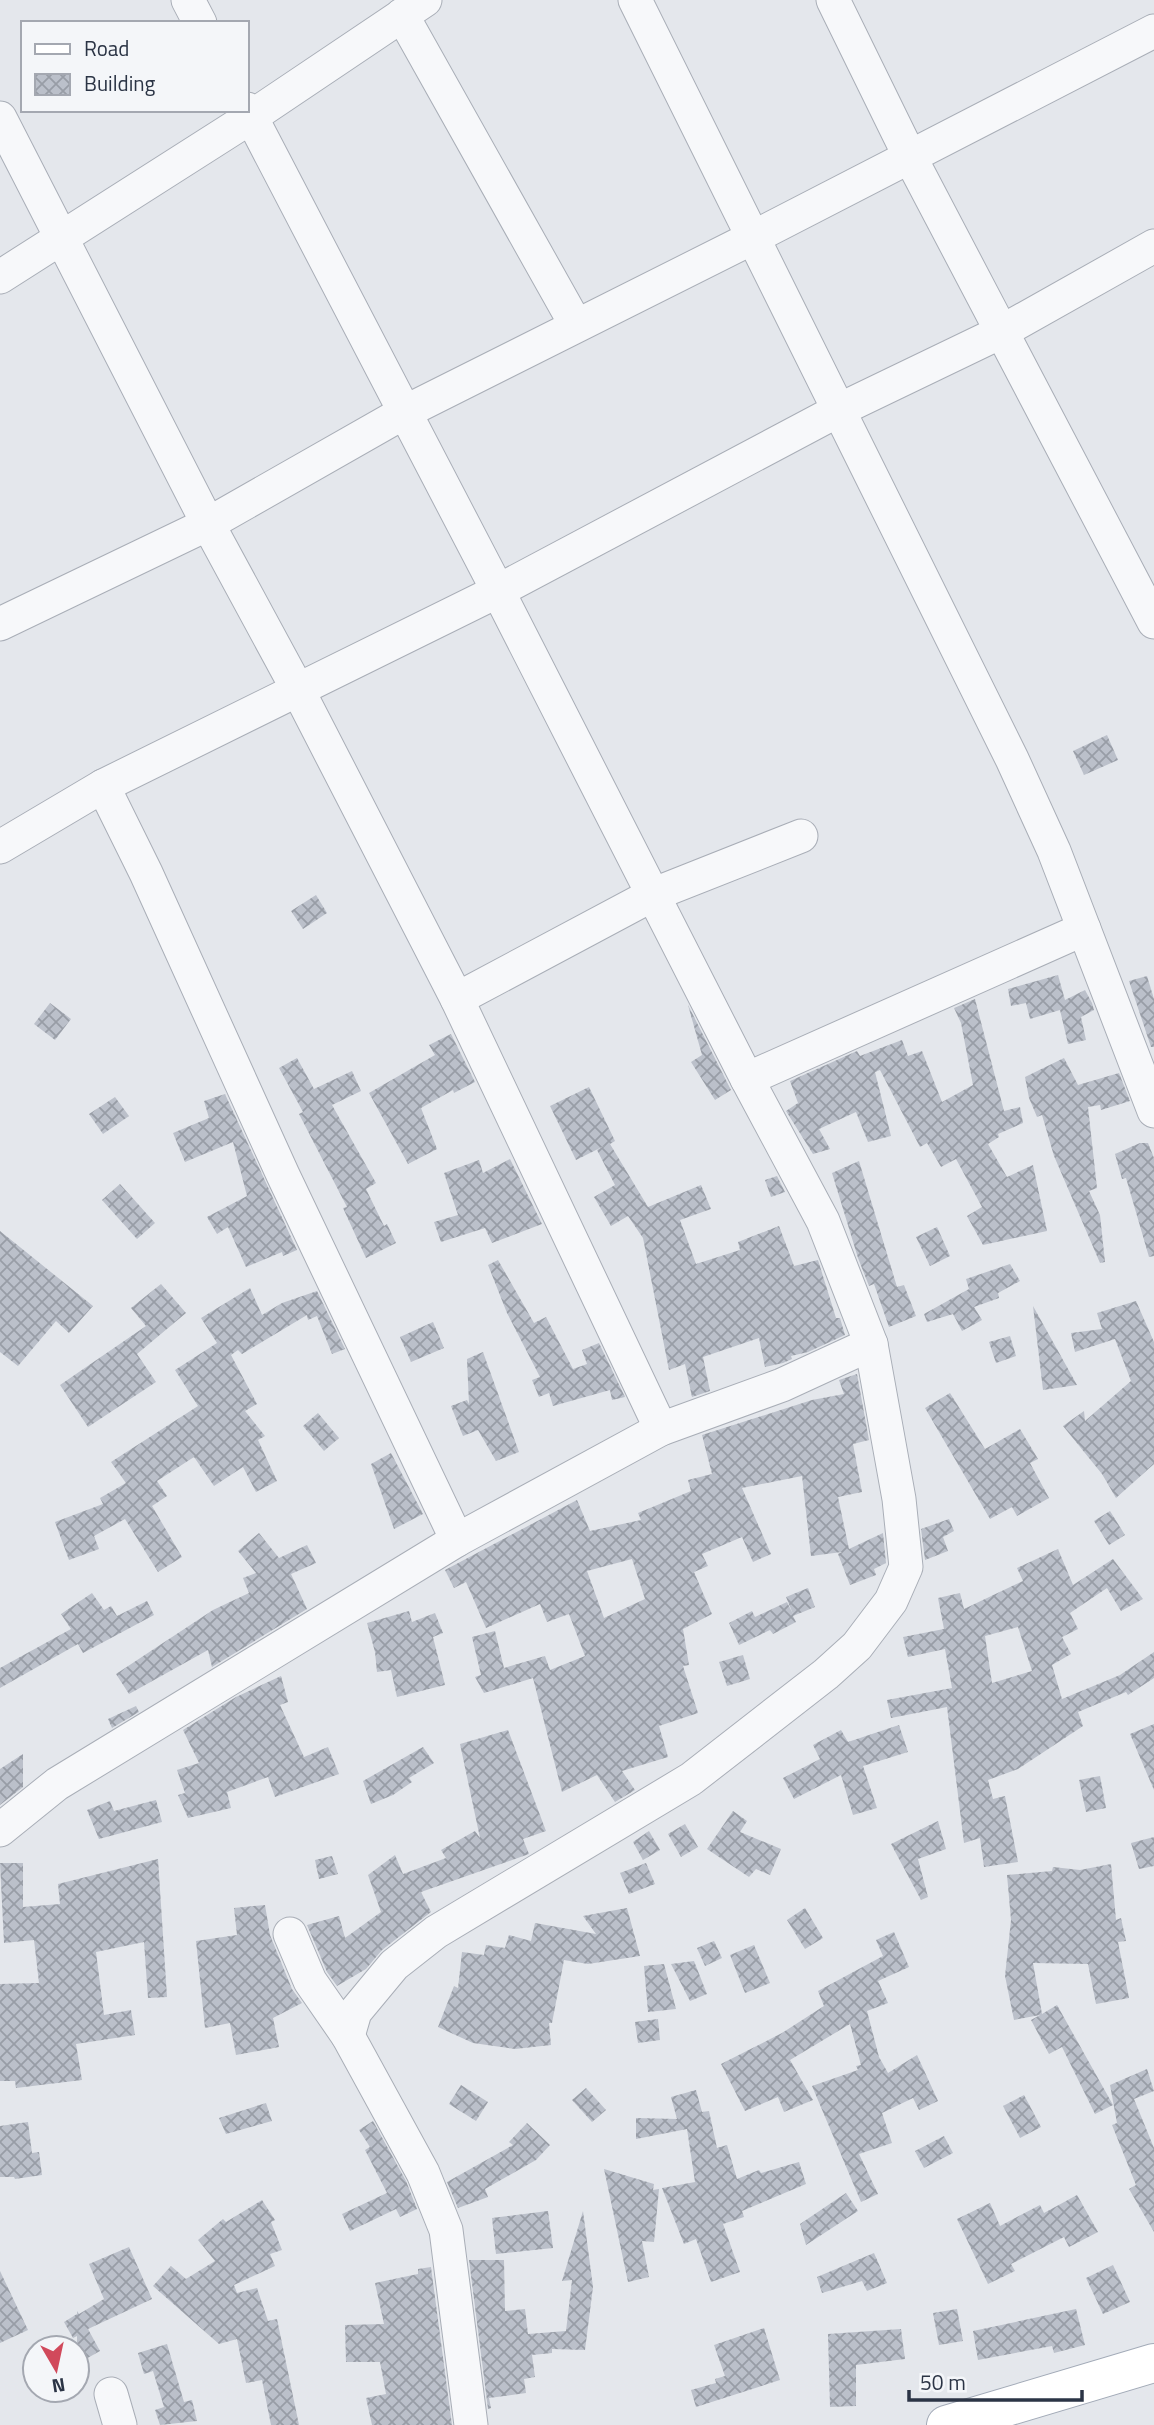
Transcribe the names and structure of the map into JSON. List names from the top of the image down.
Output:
{
  "legend": ["Road", "Building"],
  "scale_bar": "50 m",
  "north": "bottom"
}
